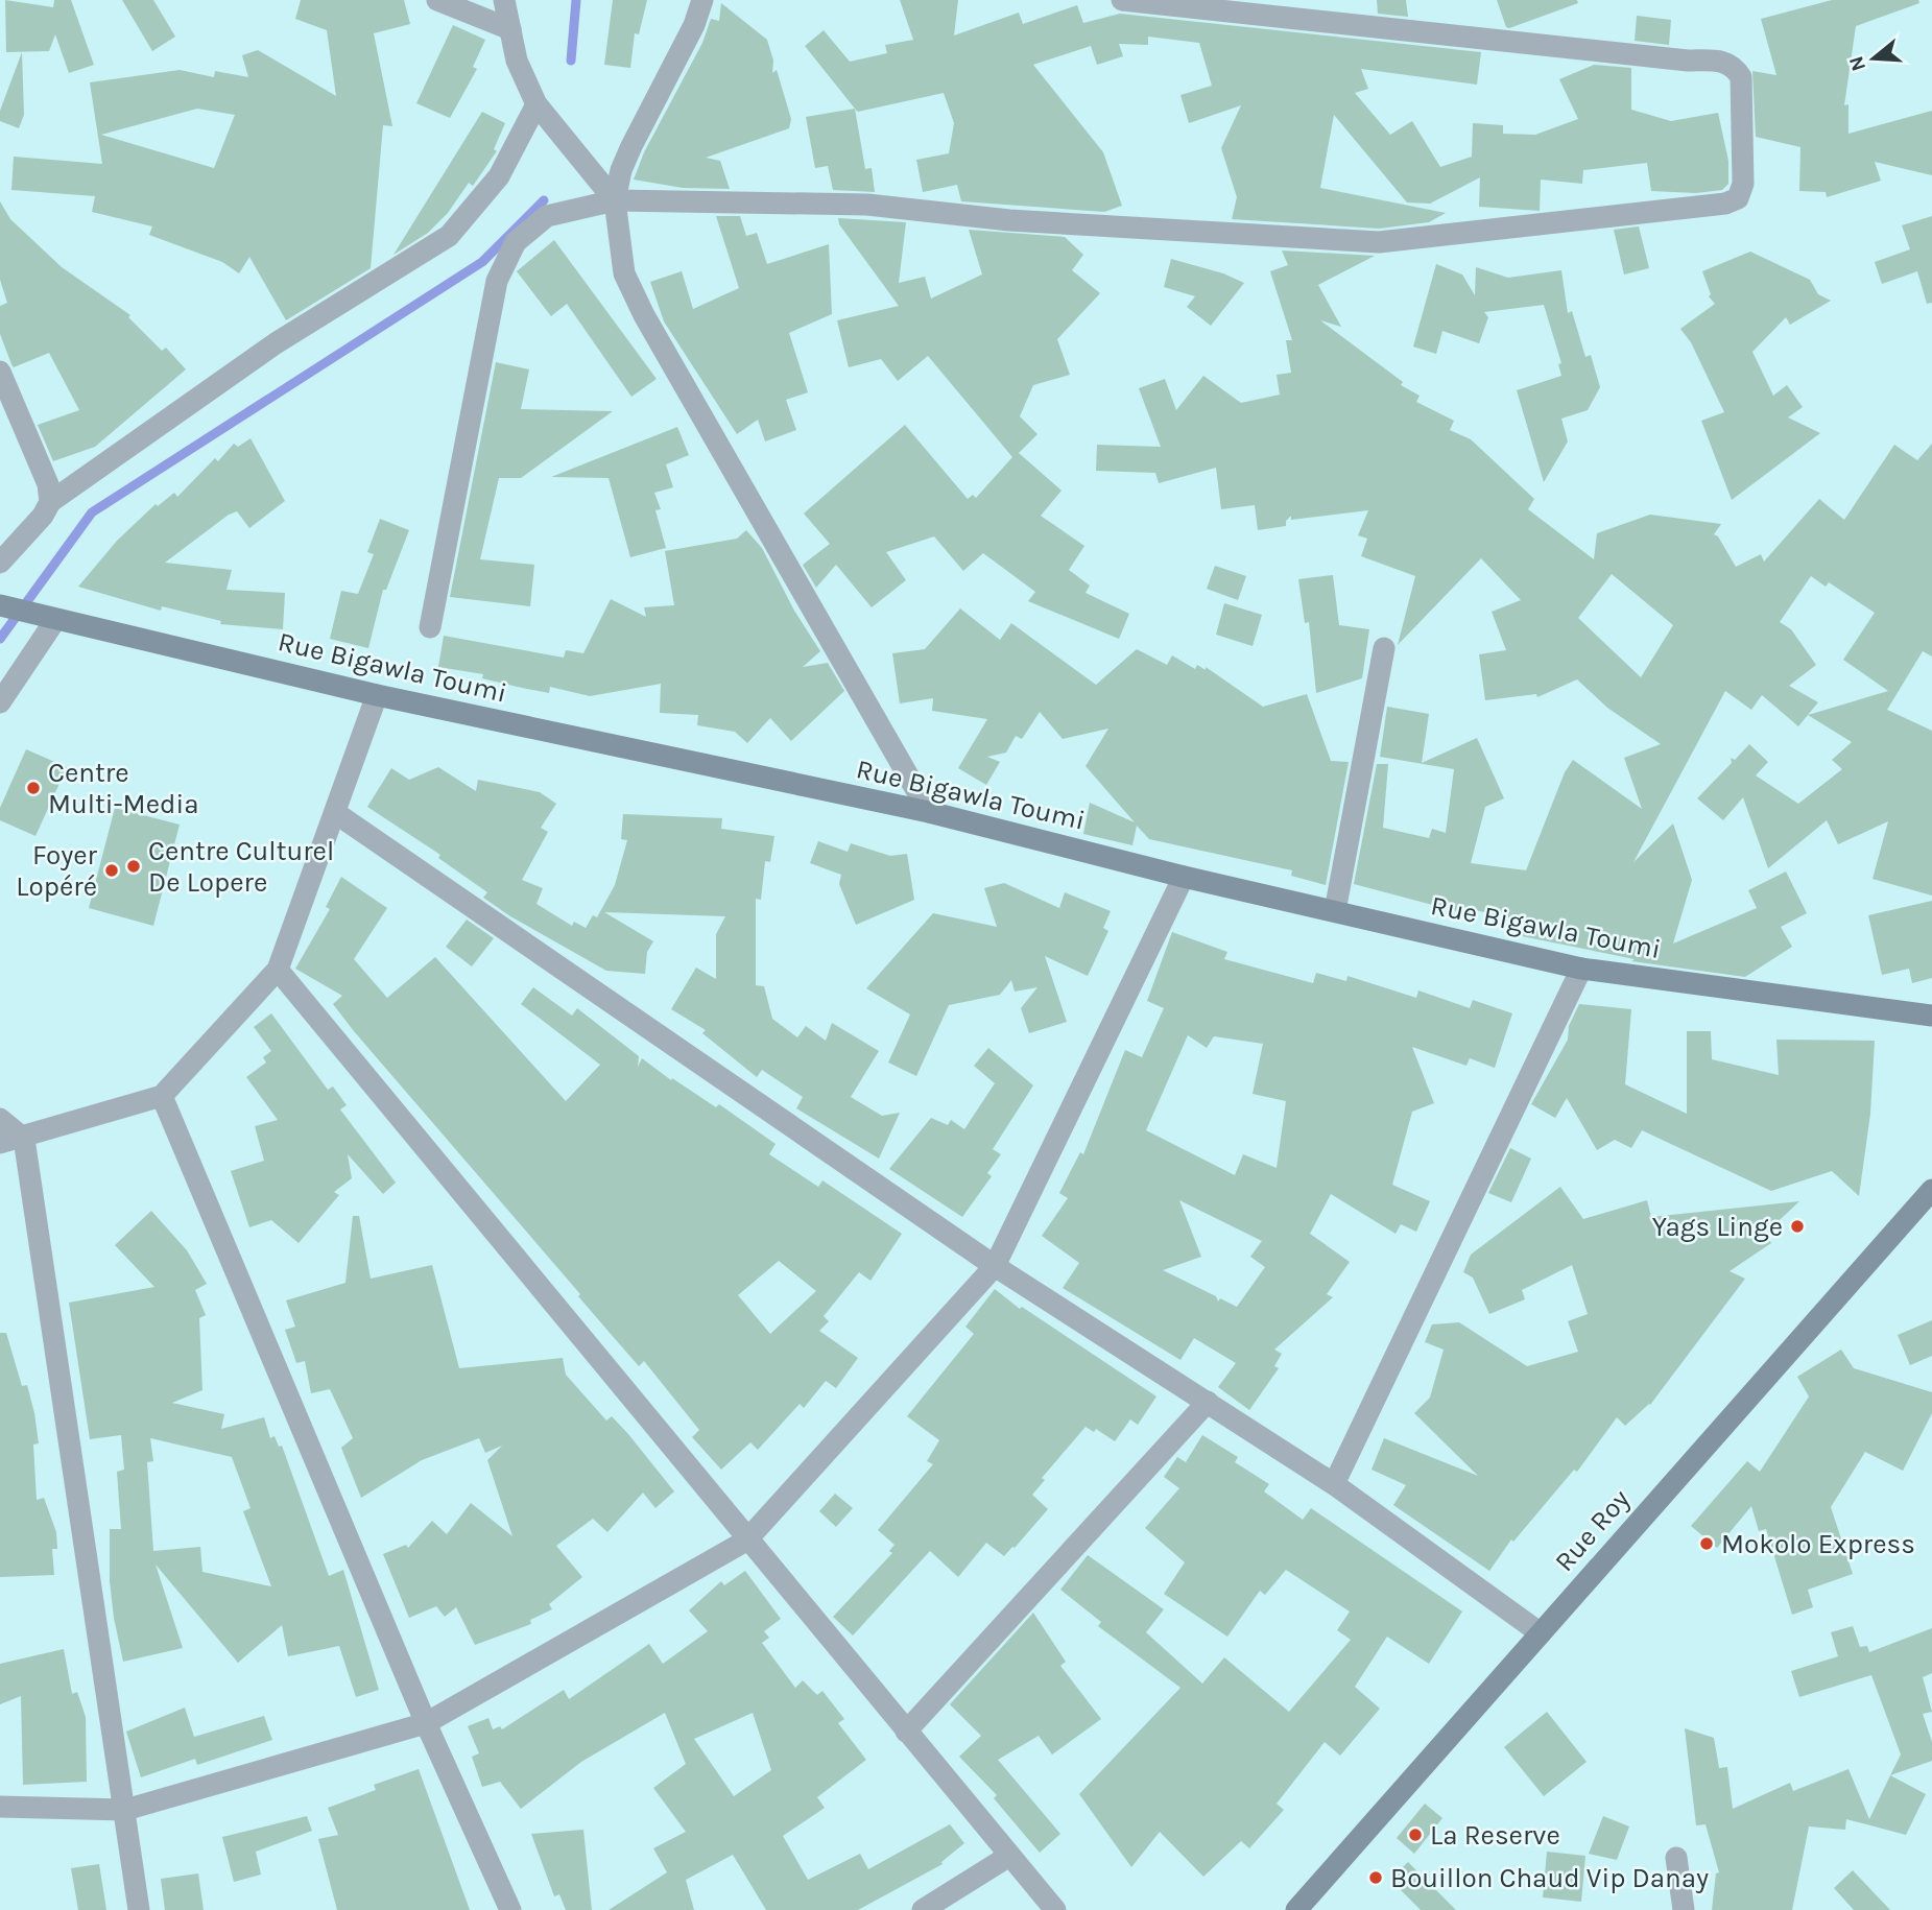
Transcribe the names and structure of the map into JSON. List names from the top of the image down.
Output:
{
  "streets": {
    "street": ["Rue Bigawla Toumi", "Rue Roy"]
  },
  "places": [
    "Centre Multi-Media",
    "Centre Culturel De Lopere",
    "Foyer Lopéré",
    "Yags Linge",
    "Mokolo Express",
    "La Reserve",
    "Bouillon Chaud Vip Danay"
  ],
  "north": "left"
}
